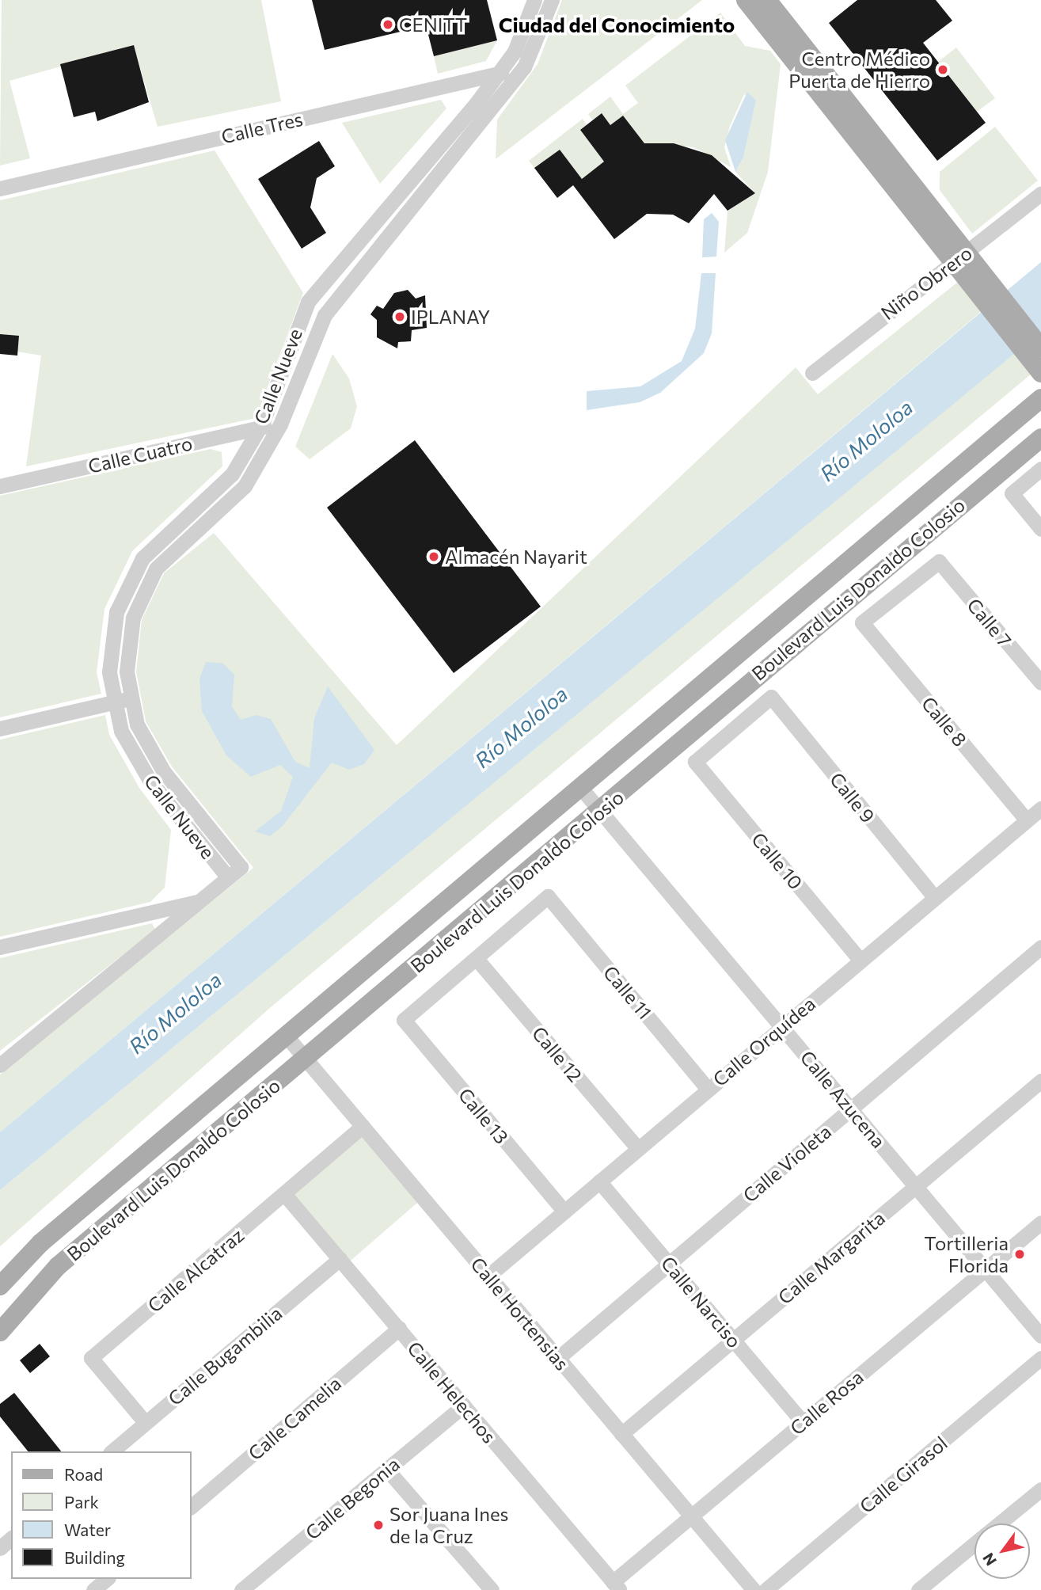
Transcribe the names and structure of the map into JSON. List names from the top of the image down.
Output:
{
  "streets": {
    "main road": ["Boulevard Luis Donaldo Colosio"],
    "street": [
      "Calle Tres",
      "Niño Obrero",
      "Calle Nueve",
      "Calle Cuatro",
      "Calle 7",
      "Calle 8",
      "Calle 9",
      "Calle 10",
      "Calle 11",
      "Calle Orquídea",
      "Calle 12",
      "Calle Azucena",
      "Calle 13",
      "Calle Violeta",
      "Calle Margarita",
      "Calle Alcatraz",
      "Calle Narciso",
      "Calle Hortensias",
      "Calle Bugambilia",
      "Calle Helechos",
      "Calle Rosa",
      "Calle Camelia",
      "Calle Girasol",
      "Calle Begonia"
    ]
  },
  "crossings": [
    ["Calle Tres", "Calle Nueve"],
    ["Calle Nueve", "Calle Cuatro"],
    ["Boulevard Luis Donaldo Colosio", "Calle Azucena"],
    ["Boulevard Luis Donaldo Colosio", "Calle Hortensias"],
    ["Calle 7", "Calle 8"],
    ["Calle 8", "Calle Orquídea"],
    ["Calle 9", "Calle 10"],
    ["Calle 9", "Calle Orquídea"],
    ["Calle 10", "Calle Orquídea"],
    ["Calle 11", "Calle Orquídea"],
    ["Calle 11", "Calle 12"],
    ["Calle 11", "Calle 13"],
    ["Calle Orquídea", "Calle 12"],
    ["Calle Orquídea", "Calle Azucena"],
    ["Calle Orquídea", "Calle 13"],
    ["Calle Orquídea", "Calle Narciso"],
    ["Calle Orquídea", "Calle Hortensias"],
    ["Calle 12", "Calle 13"],
    ["Calle Azucena", "Calle Violeta"],
    ["Calle Azucena", "Calle Margarita"],
    ["Calle Azucena", "Calle Rosa"],
    ["Calle Violeta", "Calle Narciso"],
    ["Calle Violeta", "Calle Hortensias"],
    ["Calle Margarita", "Calle Narciso"],
    ["Calle Margarita", "Calle Hortensias"],
    ["Calle Alcatraz", "Calle Hortensias"],
    ["Calle Alcatraz", "Calle Bugambilia"],
    ["Calle Alcatraz", "Calle Helechos"],
    ["Calle Narciso", "Calle Rosa"],
    ["Calle Hortensias", "Calle Rosa"],
    ["Calle Bugambilia", "Calle Helechos"],
    ["Calle Helechos", "Calle Rosa"],
    ["Calle Helechos", "Calle Camelia"],
    ["Calle Helechos", "Calle Begonia"]
  ],
  "districts": ["Ciudad del Conocimiento"],
  "water": ["Río Mololoa"],
  "places": [
    "CENITT",
    "Centro Médico Puerta de Hierro",
    "IPLANAY",
    "Almacén Nayarit",
    "Tortilleria Florida",
    "Sor Juana Ines de la Cruz"
  ],
  "legend": [
    "Road",
    "Park",
    "Water",
    "Building"
  ],
  "north": "bottom left"
}
